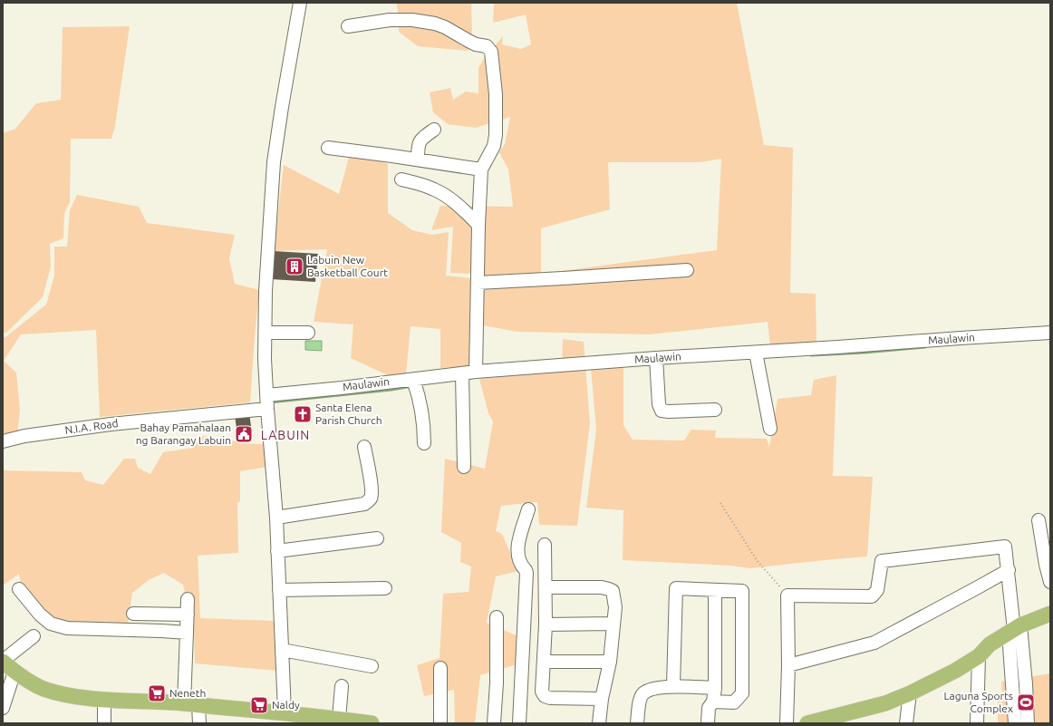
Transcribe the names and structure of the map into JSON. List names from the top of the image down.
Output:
{
  "streets": {
    "street": ["Maulawin", "N.I.A. Road"]
  },
  "districts": ["LABUIN"],
  "places": {
    "building": ["Labuin New Basketball Court"],
    "church": ["Santa Elena Parish Church"],
    "public building": ["Bahay Pamahalaan ng Barangay Labuin"],
    "supermarket": ["Neneth", "Naldy"],
    "sports": ["Laguna Sports Complex"]
  }
}
